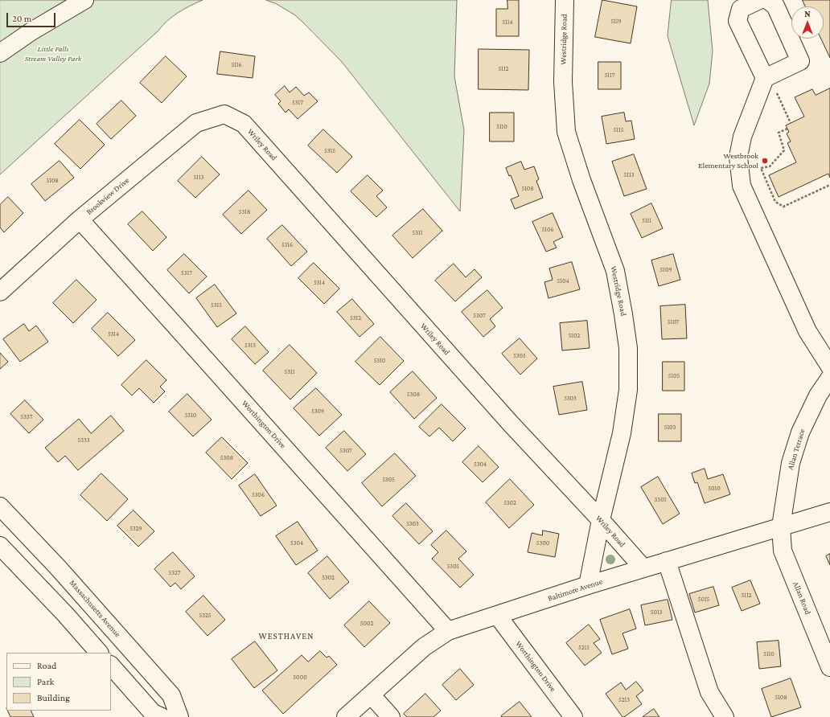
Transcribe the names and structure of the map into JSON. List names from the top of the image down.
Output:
{
  "streets": {
    "street": [
      "Westridge Road",
      "Wriley Road",
      "Brookview Drive",
      "Worthington Drive",
      "Allan Terrace",
      "Baltimore Avenue",
      "Allan Road",
      "Massachusetts Avenue"
    ]
  },
  "crossings": [
    ["Westridge Road", "Wriley Road"],
    ["Westridge Road", "Baltimore Avenue"],
    ["Wriley Road", "Brookview Drive"],
    ["Wriley Road", "Baltimore Avenue"],
    ["Brookview Drive", "Worthington Drive"],
    ["Worthington Drive", "Baltimore Avenue"],
    ["Allan Terrace", "Baltimore Avenue"],
    ["Allan Terrace", "Allan Road"],
    ["Baltimore Avenue", "Allan Road"]
  ],
  "districts": ["WESTHAVEN"],
  "parks": ["Little Falls Stream Valley Park"],
  "places": ["Westbrook Elementary School"],
  "house_numbers": [
    "5119",
    "5114",
    "5116",
    "5112",
    "5117",
    "5317",
    "5110",
    "5115",
    "5315",
    "5113",
    "5113",
    "5108",
    "5108",
    "5318",
    "5111",
    "5106",
    "5311",
    "5316",
    "5109",
    "5317",
    "5104",
    "5314",
    "5315",
    "5307",
    "5312",
    "5107",
    "5314",
    "5102",
    "5313",
    "5305",
    "5310",
    "5311",
    "5105",
    "5308",
    "5303",
    "5309",
    "5310",
    "5337",
    "5103",
    "5333",
    "5307",
    "5308",
    "5304",
    "5305",
    "5010",
    "5306",
    "5301",
    "5302",
    "5303",
    "5329",
    "5304",
    "5300",
    "5301",
    "5327",
    "5302",
    "5112",
    "5015",
    "5013",
    "5325",
    "5002",
    "5215",
    "5110",
    "5000",
    "5108",
    "5213"
  ],
  "legend": ["Road", "Park", "Building"],
  "scale_bar": "20 m",
  "north": "top"
}
